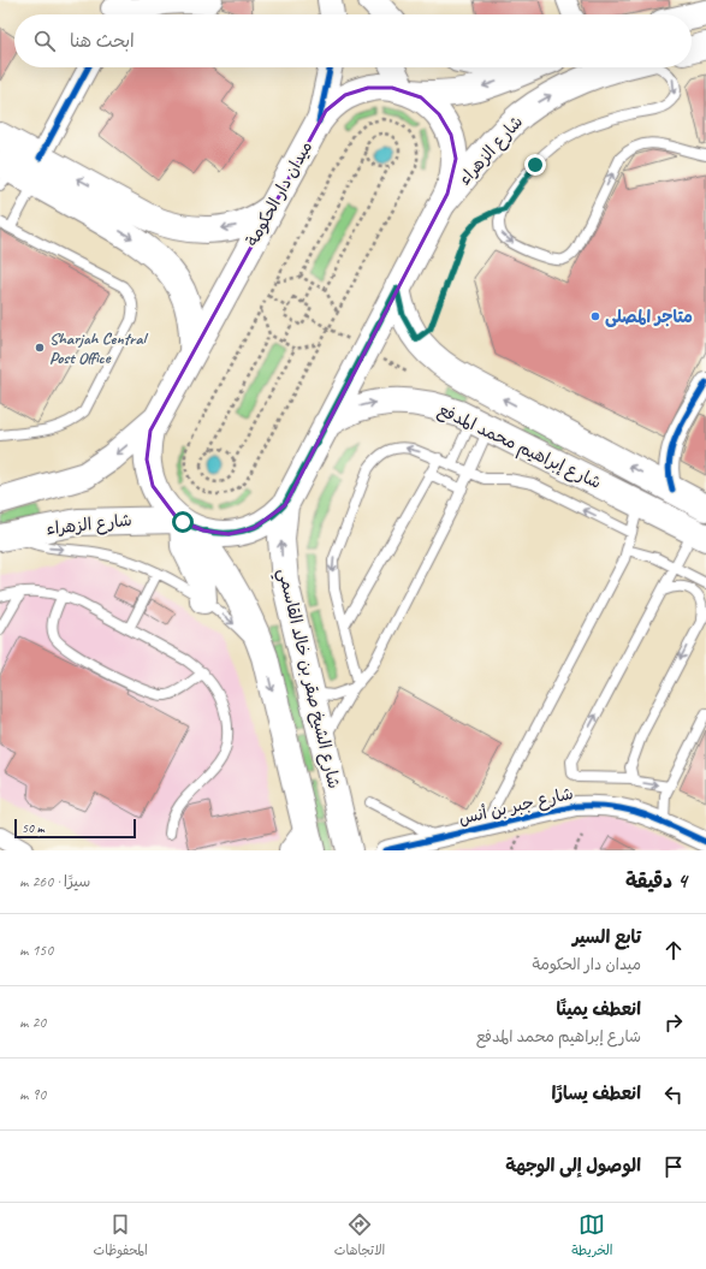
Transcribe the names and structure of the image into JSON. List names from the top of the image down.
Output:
{
  "streets": {
    "main road": [
      "شارع الزهراء",
      "ميدان دار الحكومة",
      "شارع إبراهيم محمد المدفع",
      "شارع الشيخ صقر بن خالد القاسمي"
    ],
    "street": ["شارع جبر بن أنس"]
  },
  "crossings": [
    ["شارع الزهراء", "ميدان دار الحكومة"],
    ["ميدان دار الحكومة", "شارع إبراهيم محمد المدفع"],
    ["ميدان دار الحكومة", "شارع الشيخ صقر بن خالد القاسمي"]
  ],
  "one_way": ["شارع الزهراء"],
  "places": ["متاجر المصلى", "Sharjah Central Post Office"],
  "scale_bar": "50 m",
  "page": {
    "search": "ابحث هنا",
    "scale": "50 m",
    "heading": ["4 دقيقة", "سيرًا · 260 m"],
    "list": [
      ["تابع السير", "ميدان دار الحكومة", "150 m"],
      ["انعطف يمينًا", "شارع إبراهيم محمد المدفع", "20 m"],
      ["انعطف يسارًا", "90 m"],
      "الوصول إلى الوجهة"
    ],
    "nav": ["الخريطة", "الاتجاهات", "المحفوظات"]
  }
}
